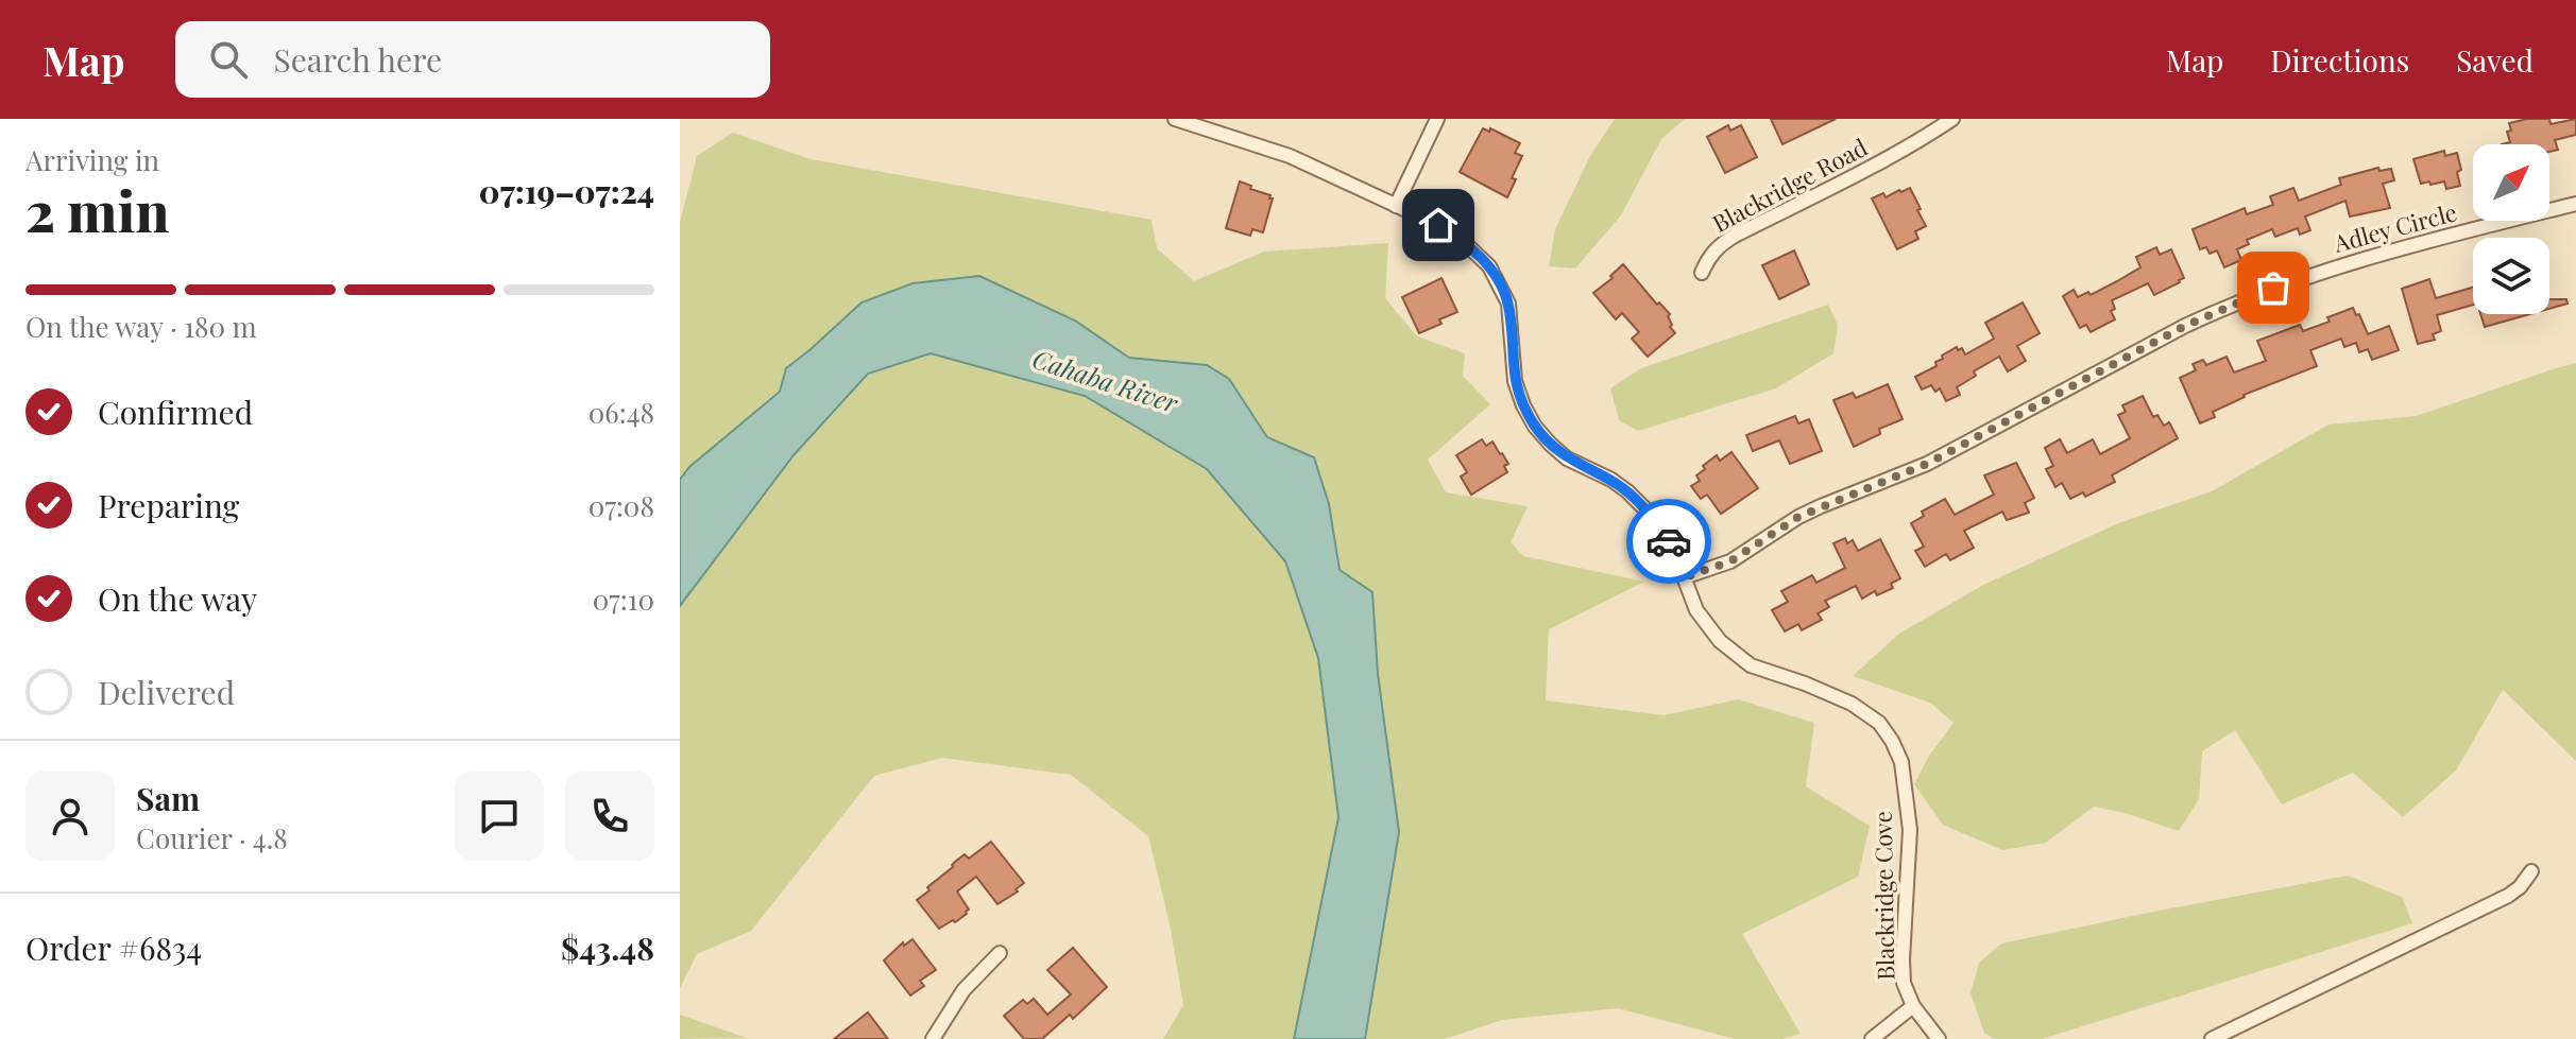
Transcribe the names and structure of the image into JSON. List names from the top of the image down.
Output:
{
  "streets": {
    "street": ["Blackridge Road", "Adley Circle", "Blackridge Cove"]
  },
  "crossings": [
    ["Adley Circle", "Blackridge Cove"]
  ],
  "water": ["Cahaba River"],
  "north": "top right",
  "page": {
    "header": "Map",
    "search": "Search here",
    "nav": ["Map", "Directions", "Saved"],
    "heading": ["2 min", "Arriving in", "07:19–07:24"],
    "panel": [
      "Sam",
      "Courier · 4.8",
      "Order #6834",
      "$43.48"
    ],
    "bar": "On the way · 180 m",
    "list": [
      ["Confirmed", "06:48"],
      ["Preparing", "07:08"],
      ["On the way", "07:10"],
      "Delivered"
    ]
  }
}
